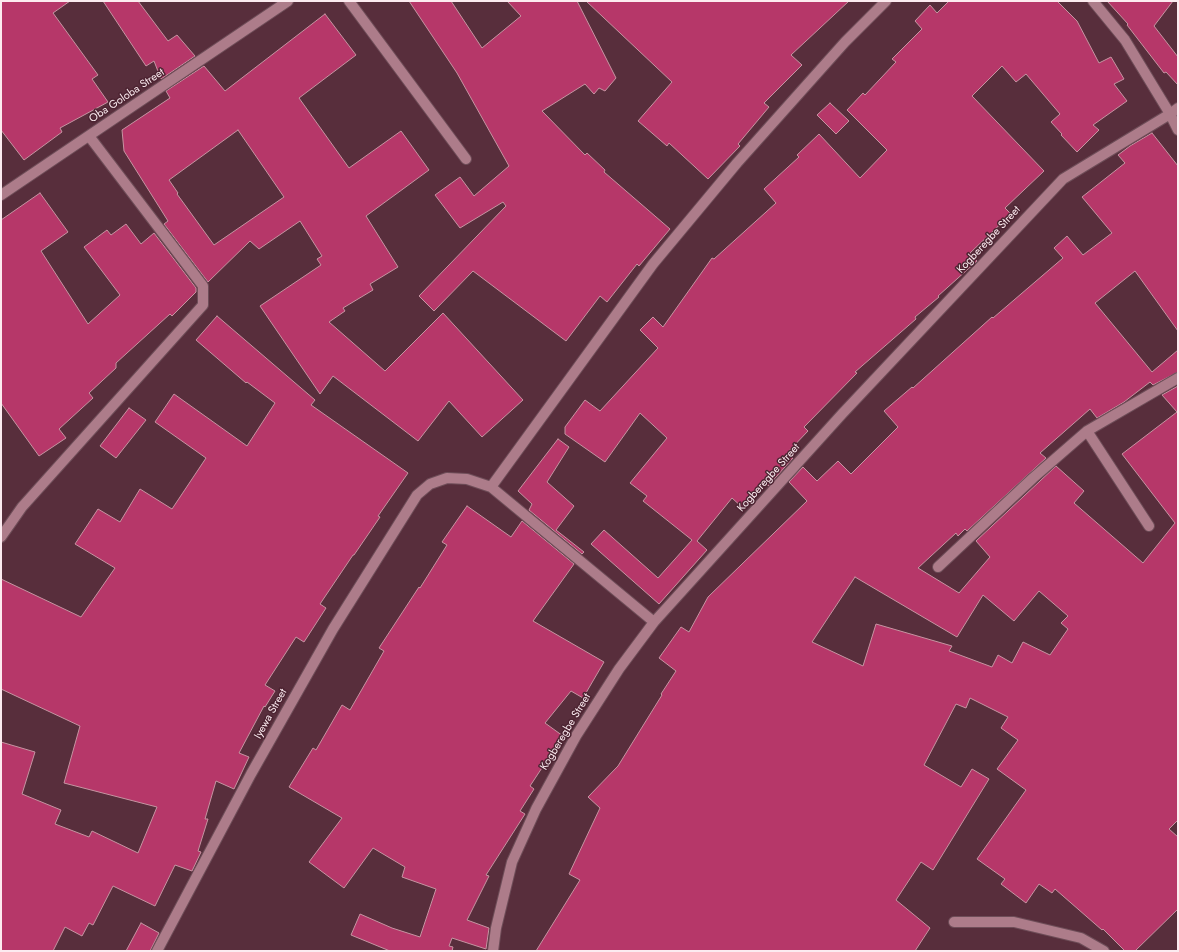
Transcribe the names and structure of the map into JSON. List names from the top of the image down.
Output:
{
  "streets": {
    "street": ["Oba Goloba Street", "Kogberegbe Street", "Iyewa Street"]
  }
}
